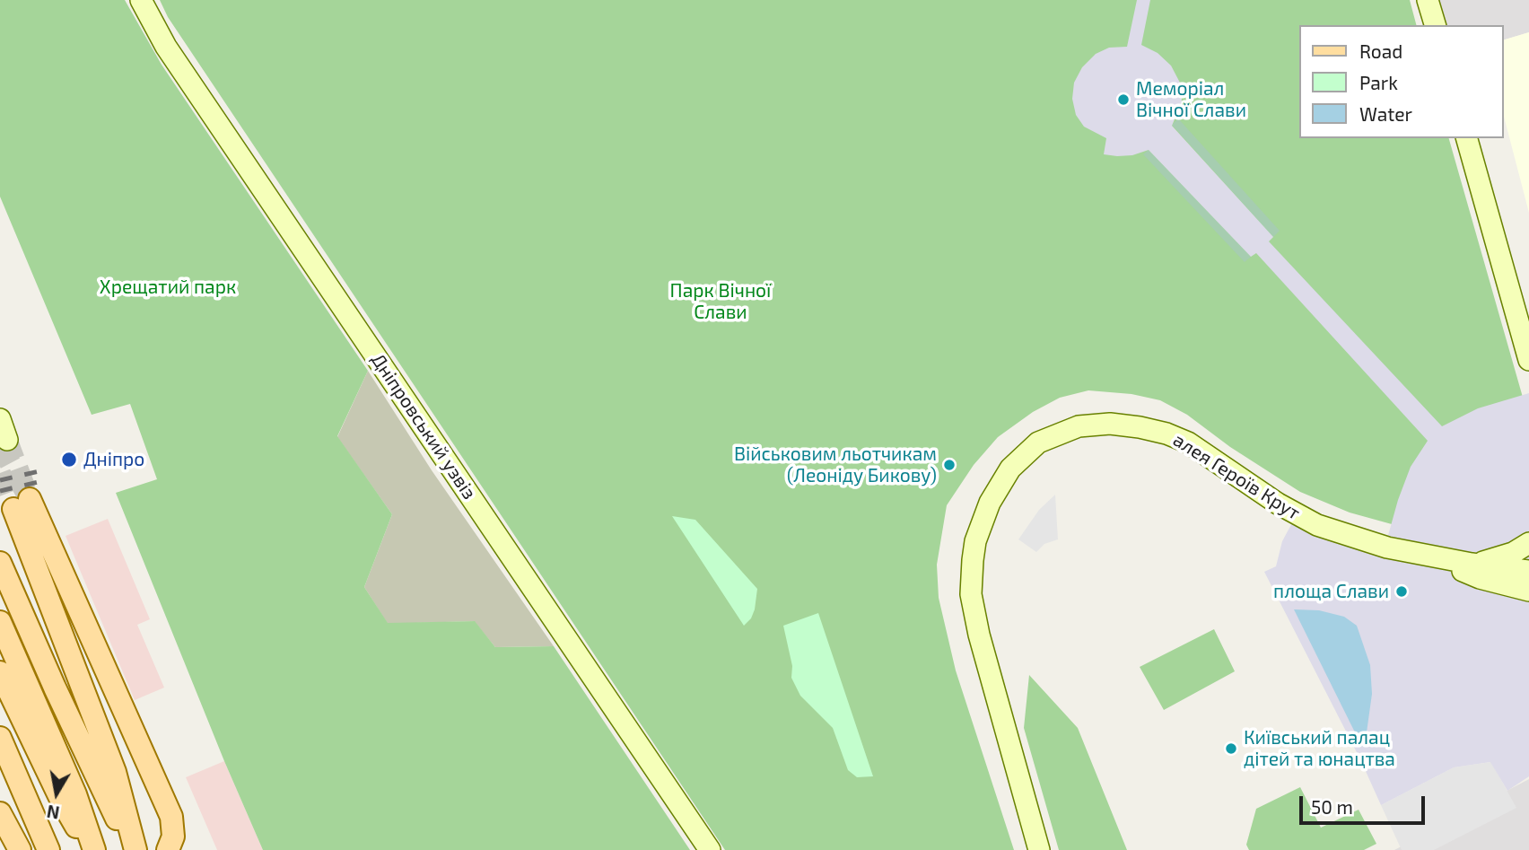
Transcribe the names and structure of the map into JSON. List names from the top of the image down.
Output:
{
  "streets": {
    "main road": ["Дніпровський узвіз", "алея Героїв Крут"]
  },
  "parks": ["Хрещатий парк", "Парк Вічної Слави"],
  "places": [
    "Меморіал Вічної Слави",
    "Дніпро",
    "Військовим льотчикам (Леоніду Бикову)",
    "площа Слави",
    "Київський палац дітей та юнацтва"
  ],
  "legend": ["Road", "Park", "Water"],
  "scale_bar": "50 m",
  "north": "bottom"
}
